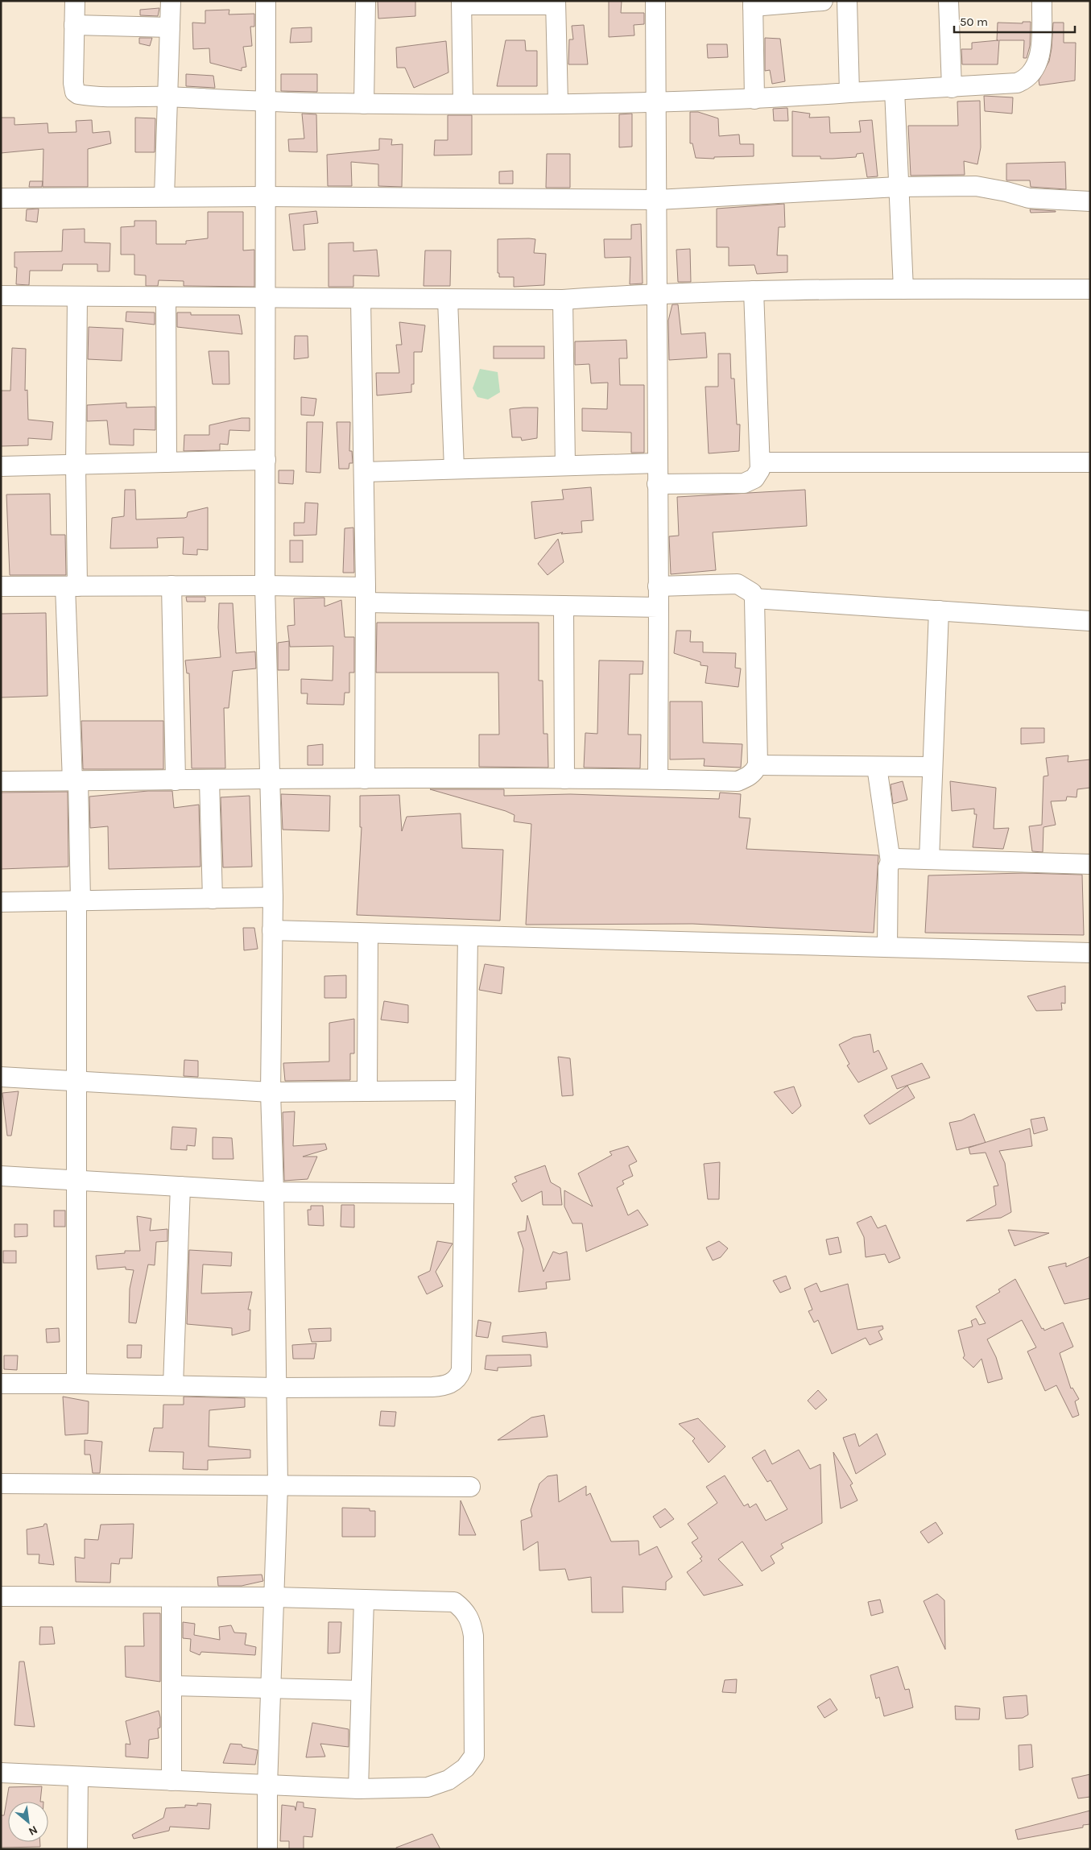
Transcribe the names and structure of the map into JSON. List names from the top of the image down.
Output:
{
  "scale_bar": "50 m",
  "north": "bottom right"
}
